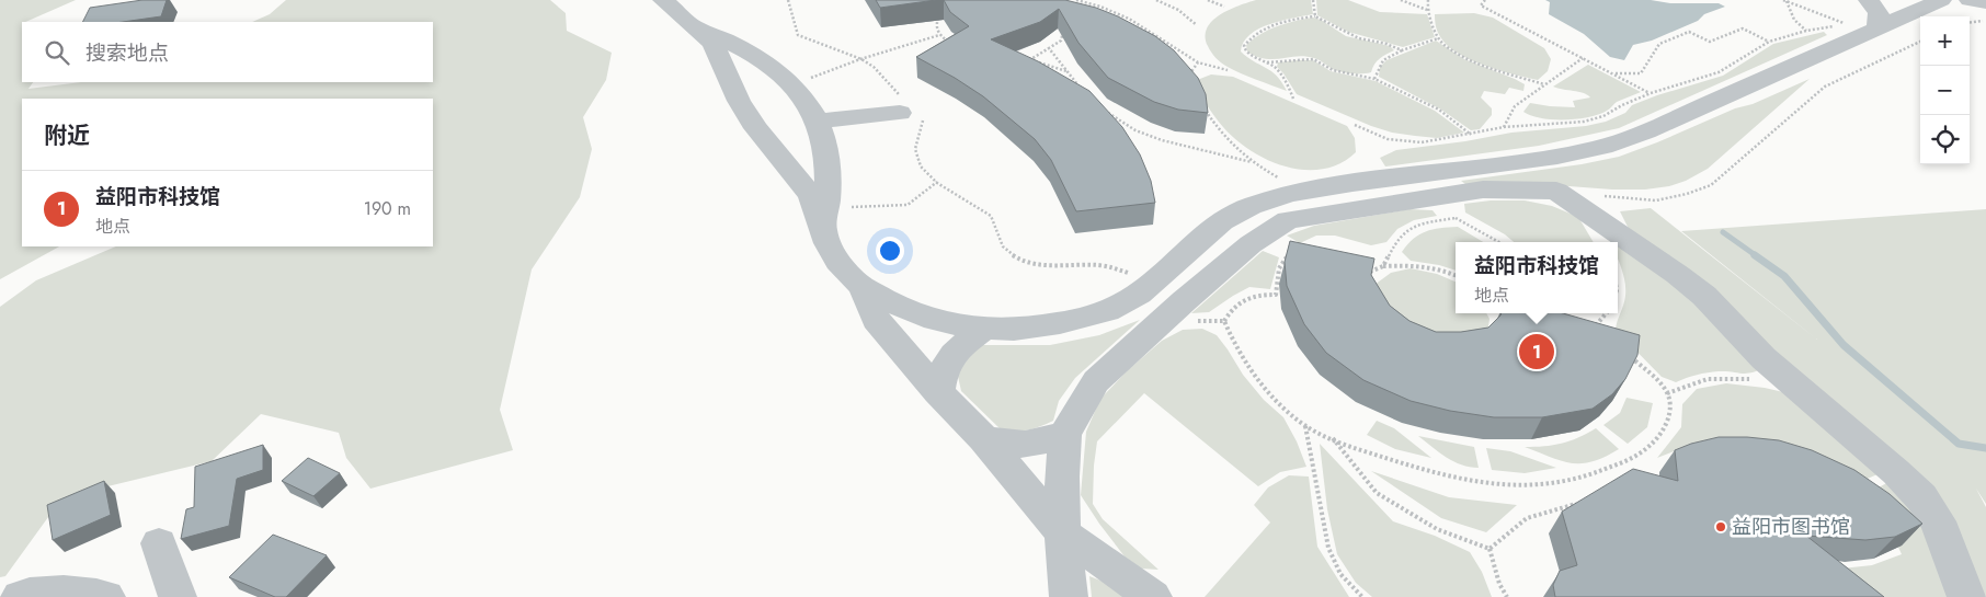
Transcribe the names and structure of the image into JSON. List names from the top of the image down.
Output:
{
  "places": ["益阳市图书馆"],
  "page": {
    "map_buttons": ["+", "−"],
    "search": "搜索地点",
    "heading": "附近",
    "list": [
      {
        "mark": "1",
        "name": "益阳市科技馆",
        "note": "地点",
        "value": "190 m"
      }
    ],
    "popup": ["益阳市科技馆", "地点"],
    "pins": "1"
  }
}
